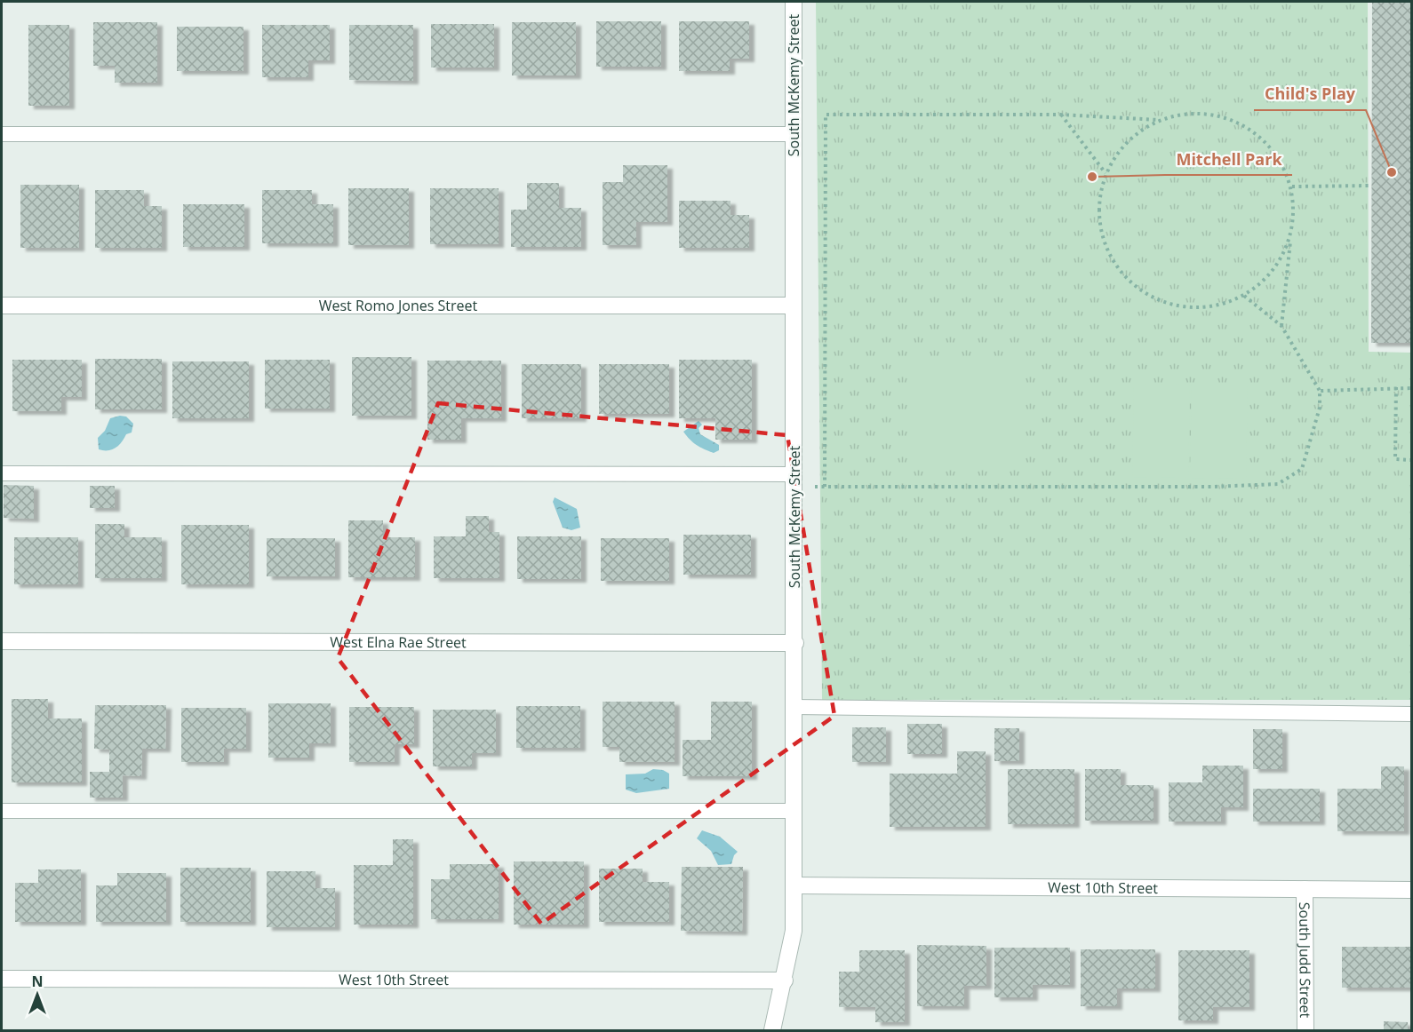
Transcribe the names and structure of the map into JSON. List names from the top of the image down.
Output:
{
  "streets": {
    "street": [
      "South McKemy Street",
      "West Romo Jones Street",
      "West Elna Rae Street",
      "West 10th Street",
      "South Judd Street"
    ]
  },
  "crossings": [
    ["South McKemy Street", "West Romo Jones Street"],
    ["South McKemy Street", "West Elna Rae Street"],
    ["South McKemy Street", "West 10th Street"],
    ["West 10th Street", "South Judd Street"]
  ],
  "places": ["Child's Play", "Mitchell Park"],
  "north": "top"
}
